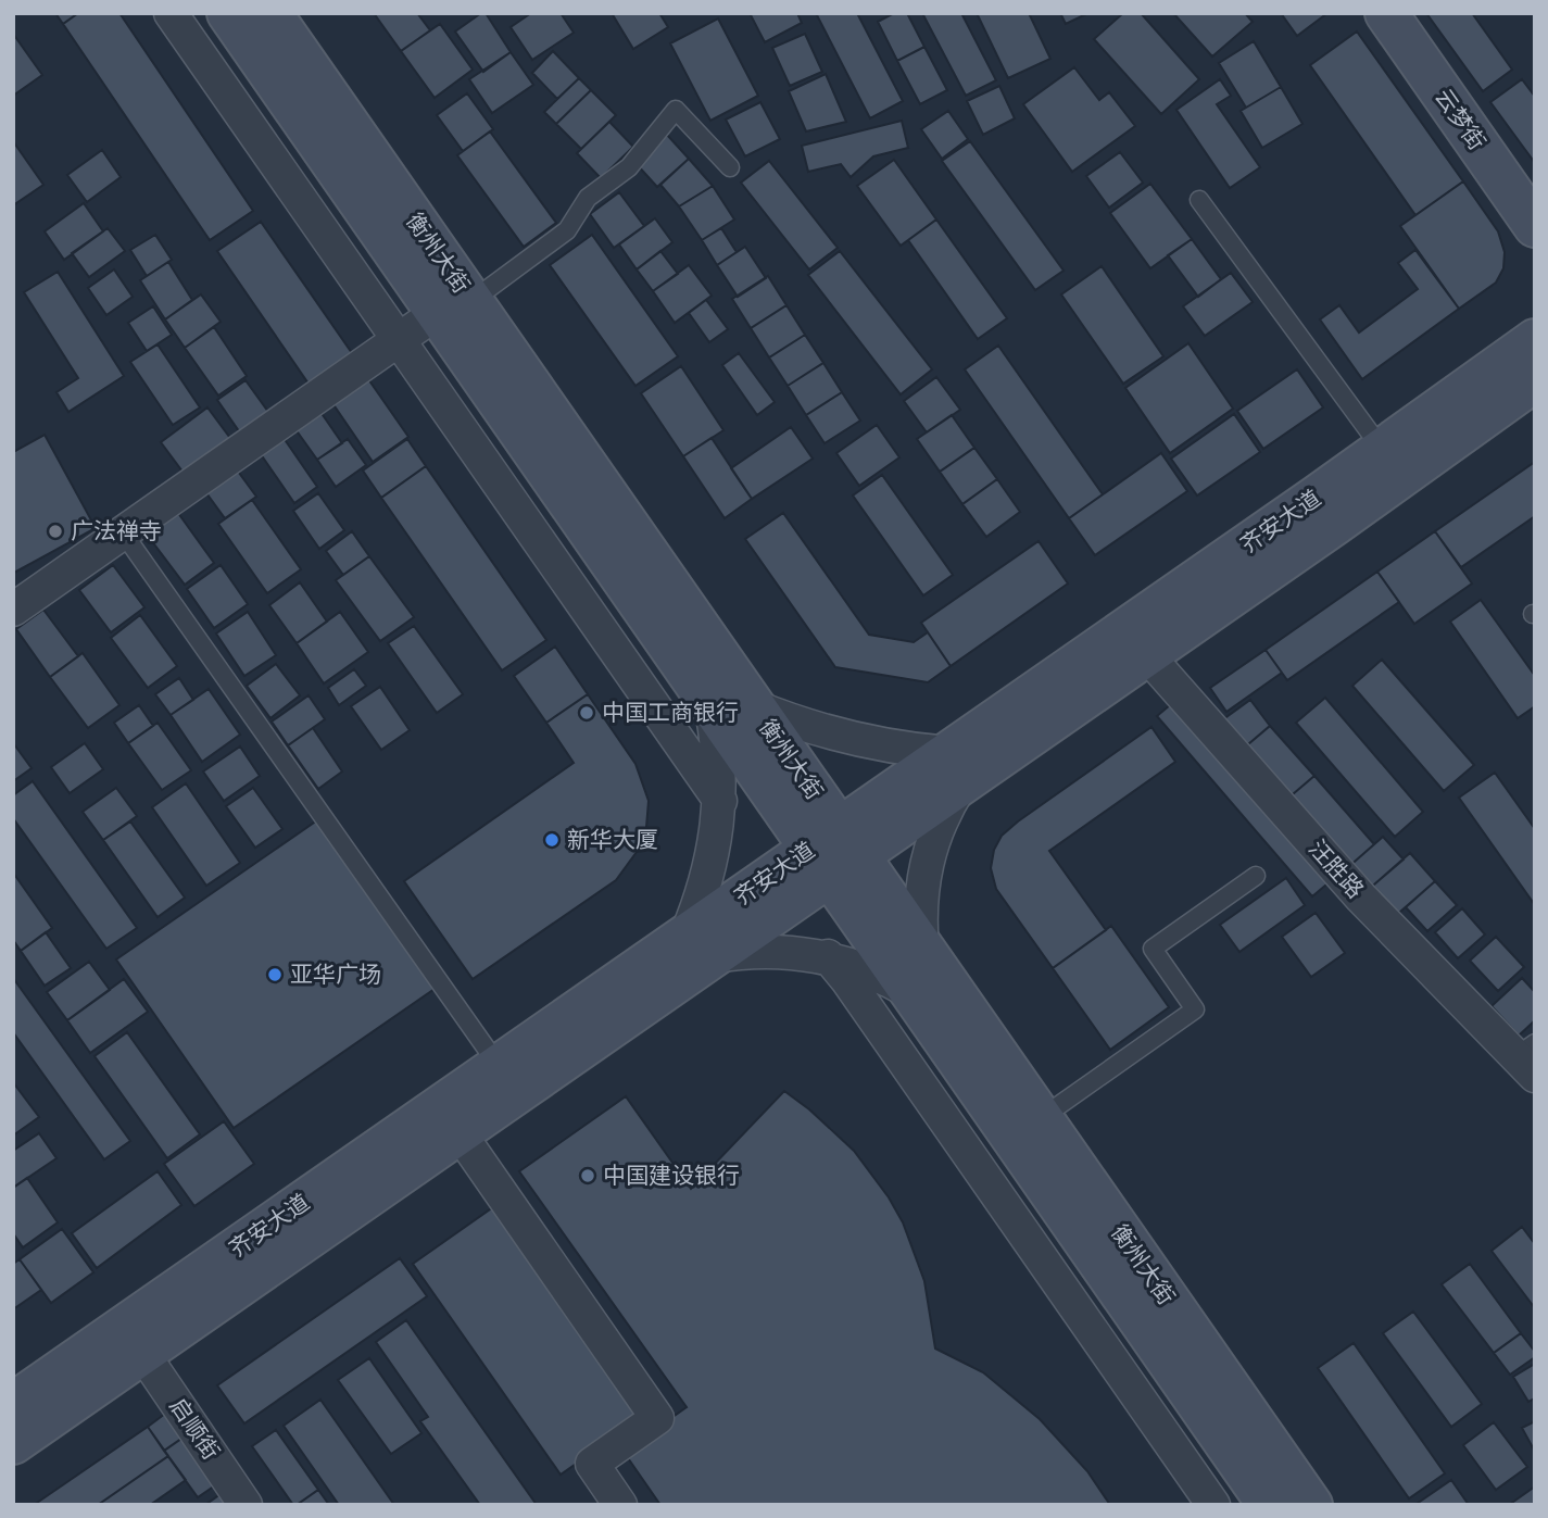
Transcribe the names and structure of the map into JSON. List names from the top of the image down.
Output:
{
  "streets": {
    "main road": ["云梦街", "衡州大街", "齐安大道"],
    "street": ["汪胜路", "启顺街"]
  },
  "crossings": [
    ["衡州大街", "齐安大道"],
    ["齐安大道", "汪胜路"],
    ["齐安大道", "启顺街"]
  ],
  "places": [
    "广法禅寺",
    "中国工商银行",
    "新华大厦",
    "亚华广场",
    "中国建设银行"
  ]
}
